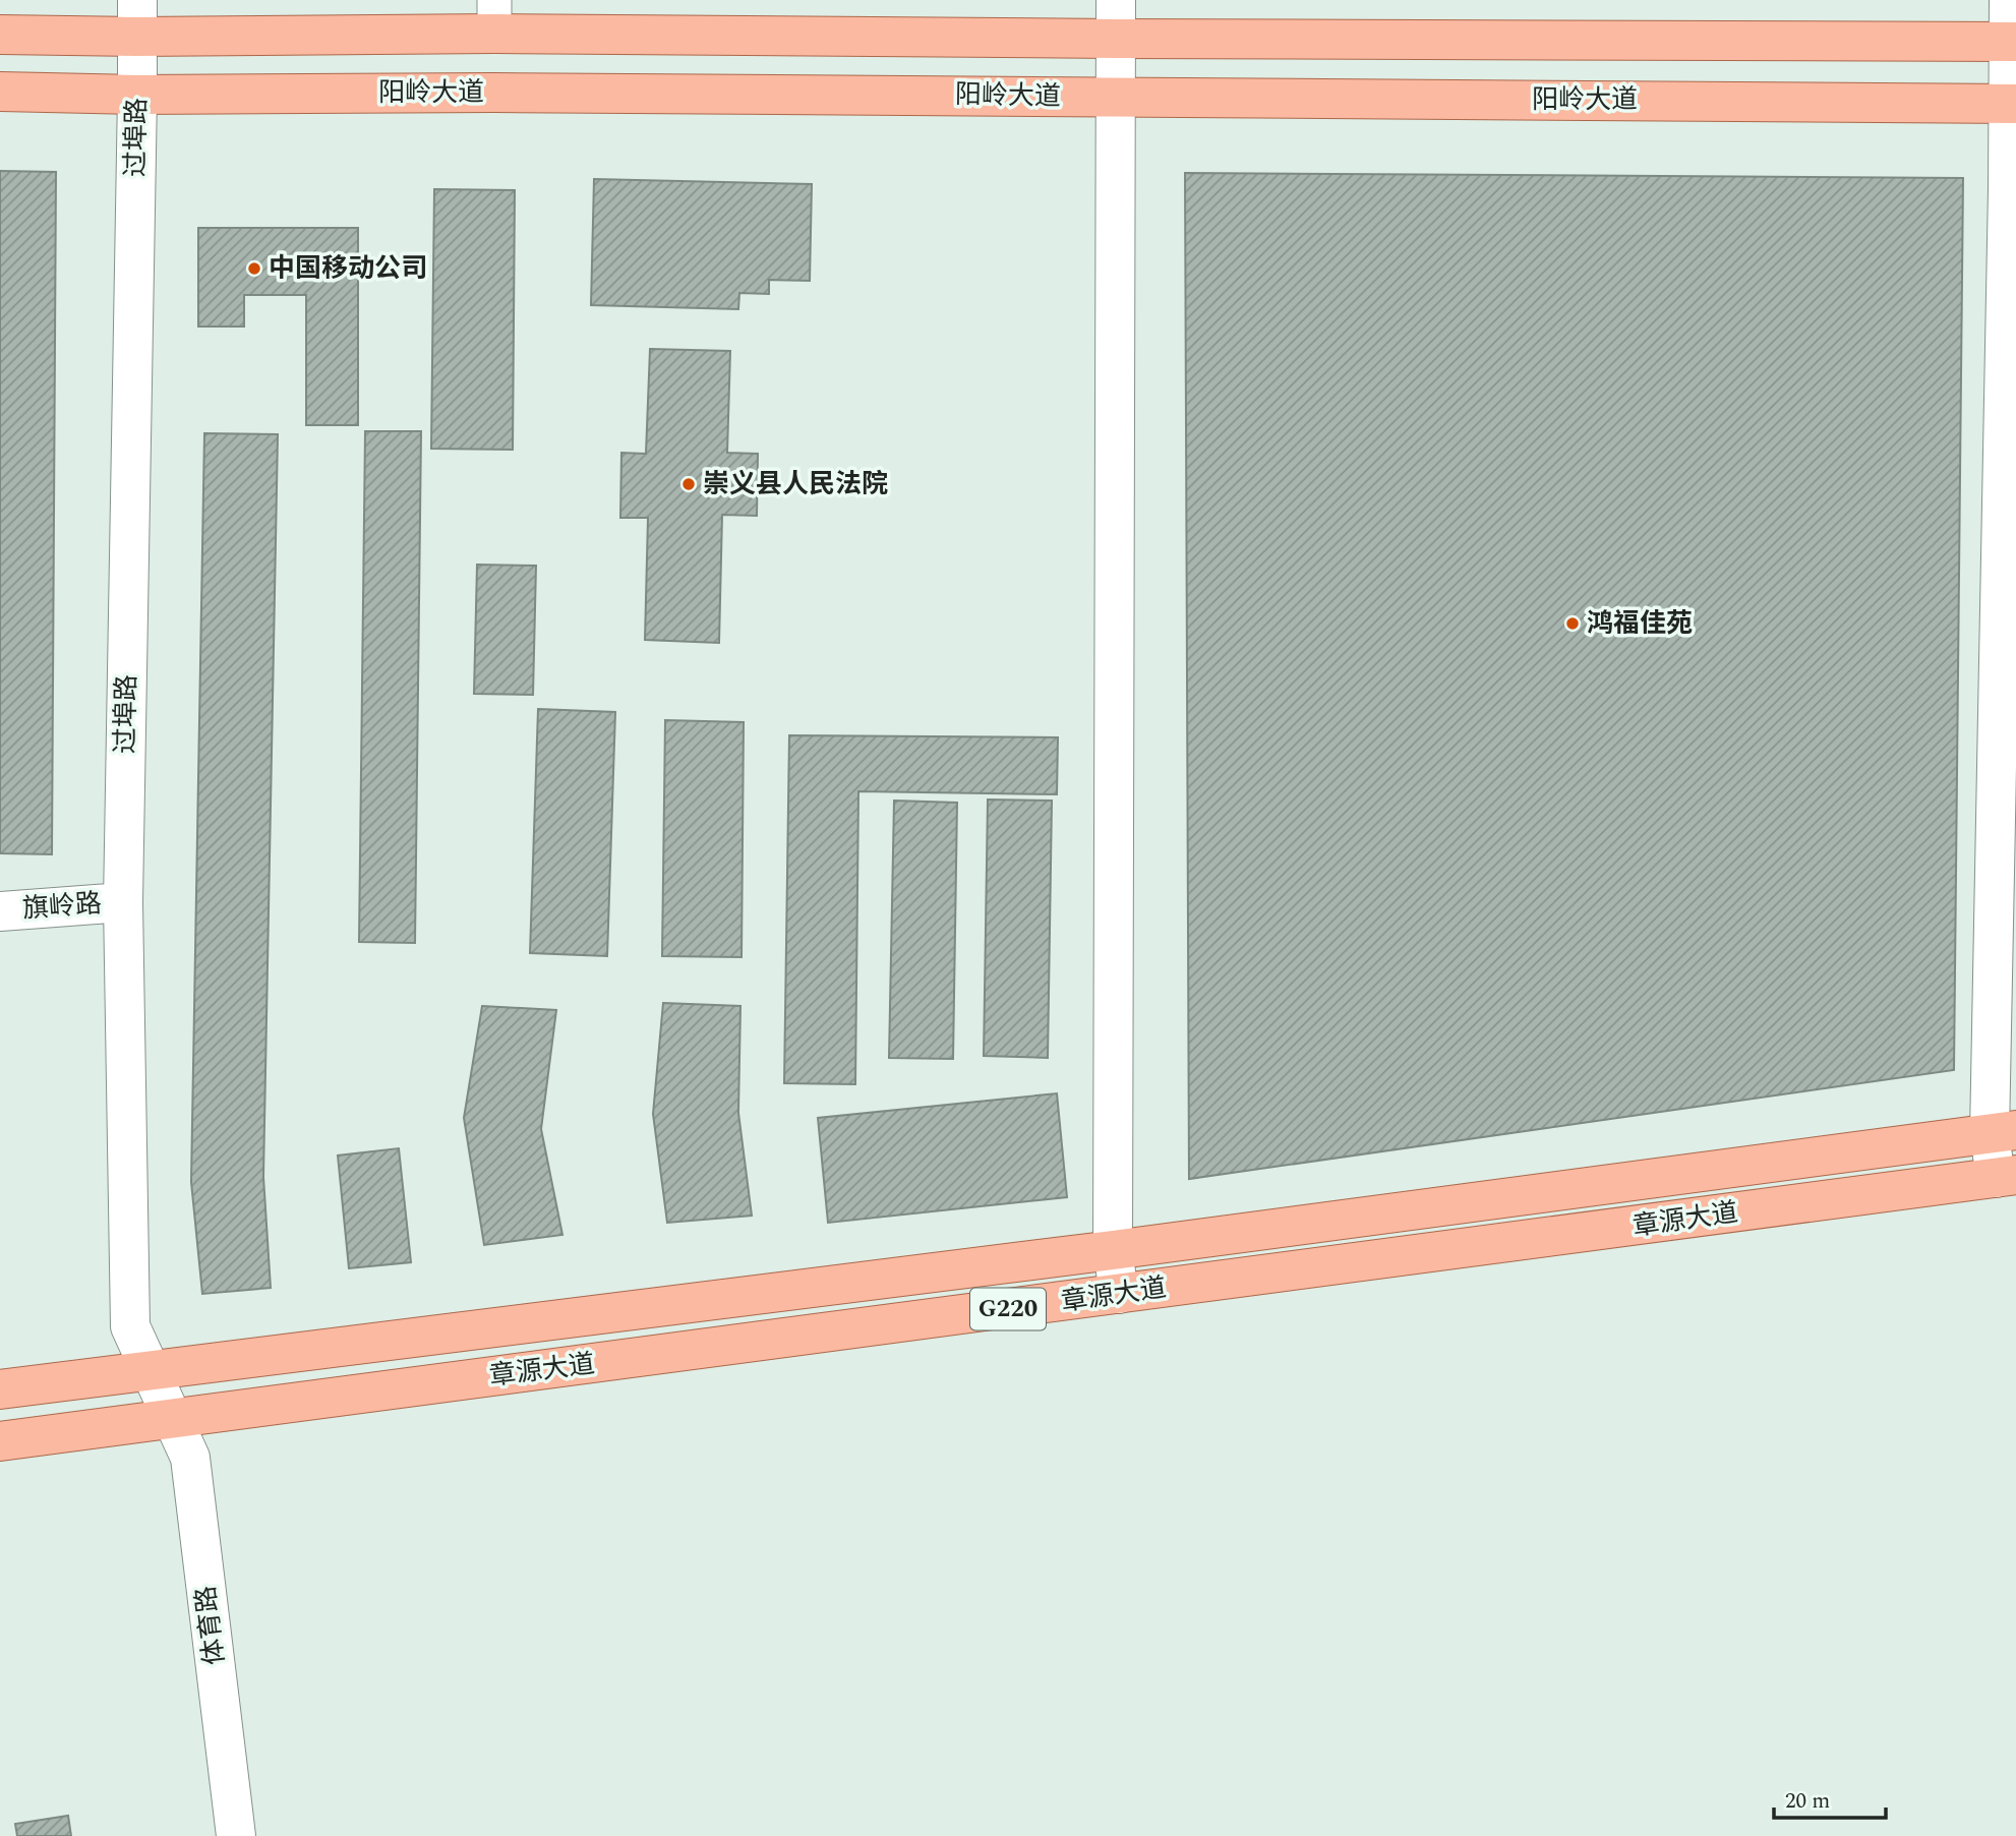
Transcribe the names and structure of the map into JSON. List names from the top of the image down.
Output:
{
  "streets": {
    "main road": ["阳岭大道", "章源大道", "G220"],
    "street": ["过埠路", "旗岭路", "体育路"]
  },
  "crossings": [
    ["阳岭大道", "过埠路"],
    ["过埠路", "旗岭路"],
    ["过埠路", "章源大道"],
    ["过埠路", "体育路"],
    ["章源大道", "体育路"]
  ],
  "places": ["中国移动公司", "崇义县人民法院", "鸿福佳苑"],
  "scale_bar": "20 m"
}
